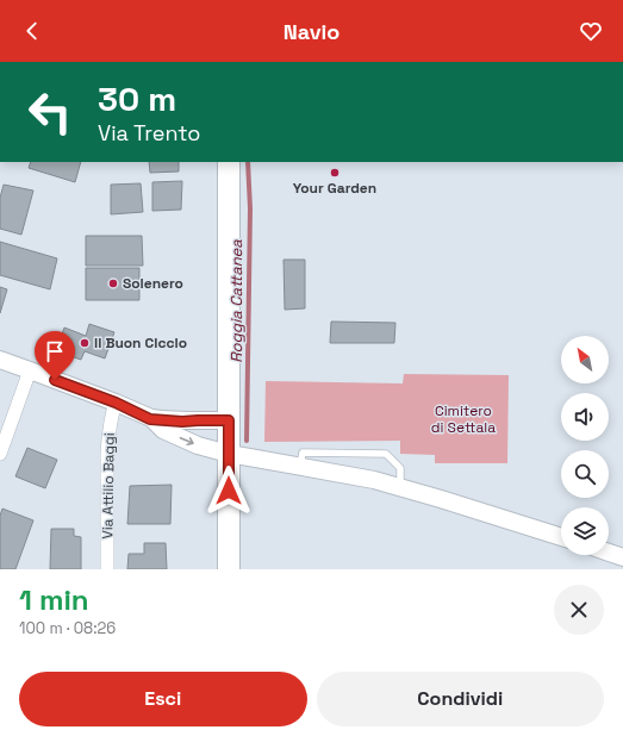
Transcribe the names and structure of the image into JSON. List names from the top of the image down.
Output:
{
  "streets": {
    "street": ["Via Attilio Baggi"]
  },
  "water": ["Roggia Cattanea"],
  "parks": ["Cimitero di Settala"],
  "places": ["Your Garden", "Solenero", "Il Buon Ciccio"],
  "north": "top left",
  "page": {
    "header": "Navio",
    "turn": ["30 m", "Via Trento"],
    "heading": ["1 min", "100 m · 08:26"],
    "buttons": ["Esci", "Condividi"]
  }
}
